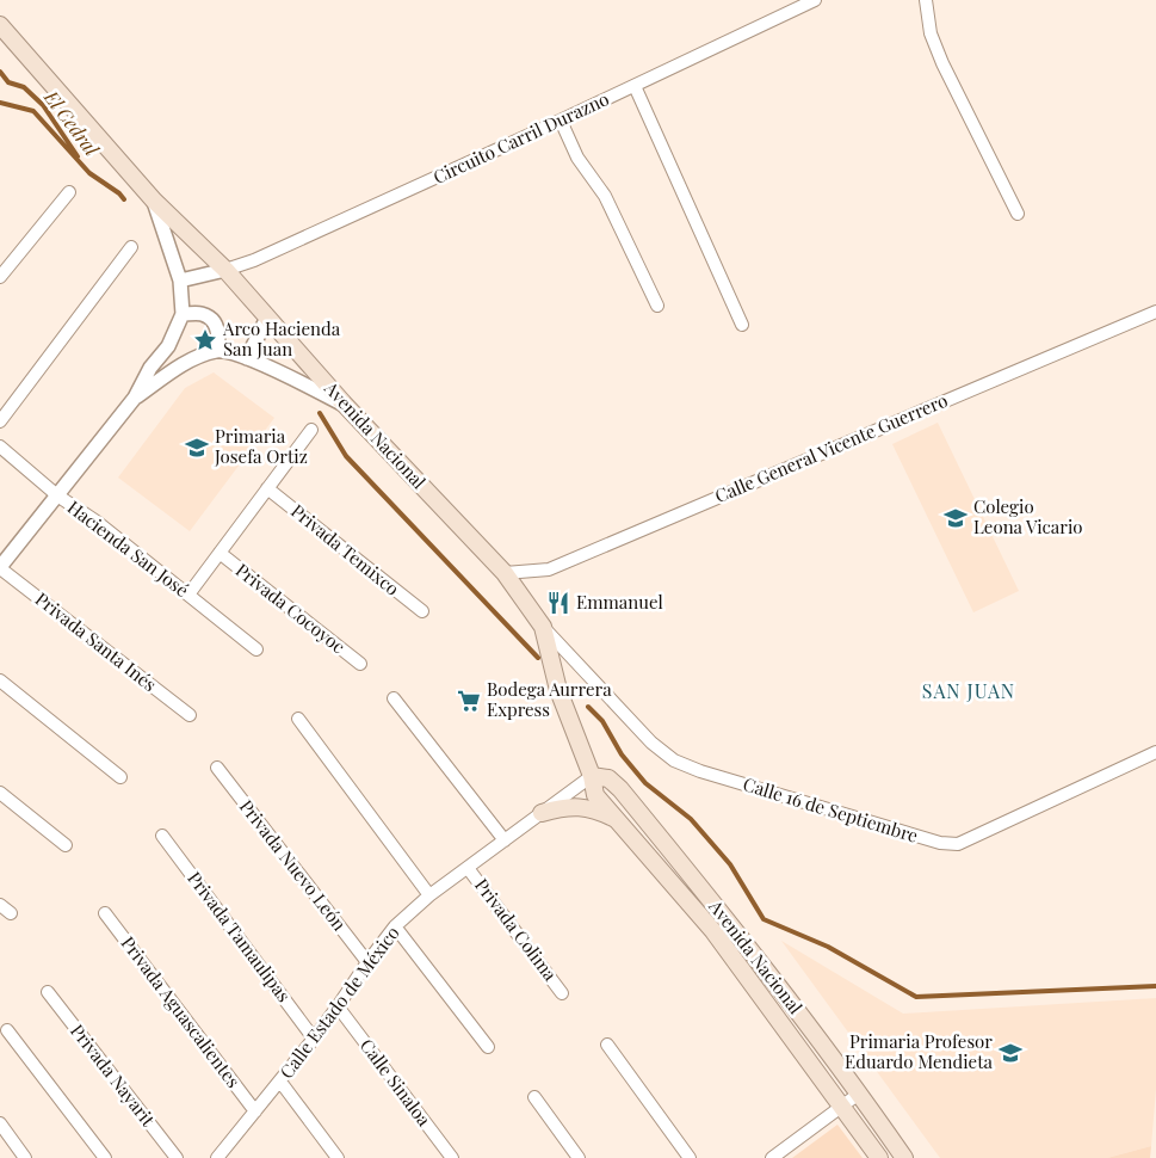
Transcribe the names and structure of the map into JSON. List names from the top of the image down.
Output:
{
  "streets": {
    "main road": ["Avenida Nacional"],
    "street": [
      "Circuito Carril Durazno",
      "Calle General Vicente Guerrero",
      "Hacienda San José",
      "Privada Temixco",
      "Privada Cocoyoc",
      "Privada Santa Inés",
      "Calle 16 de Septiembre",
      "Privada Nuevo León",
      "Privada Colima",
      "Privada Tamaulipas",
      "Calle Estado de México",
      "Privada Aguascalientes",
      "Privada Nayarit",
      "Calle Sinaloa"
    ]
  },
  "crossings": [
    ["Circuito Carril Durazno", "Avenida Nacional"],
    ["Avenida Nacional", "Calle General Vicente Guerrero"],
    ["Avenida Nacional", "Calle 16 de Septiembre"],
    ["Avenida Nacional", "Calle Estado de México"],
    ["Privada Nuevo León", "Calle Estado de México"],
    ["Privada Colima", "Calle Estado de México"],
    ["Privada Tamaulipas", "Calle Estado de México"],
    ["Calle Estado de México", "Privada Aguascalientes"],
    ["Calle Estado de México", "Calle Sinaloa"]
  ],
  "districts": ["SAN JUAN"],
  "water": ["El Cedral"],
  "places": {
    "place": ["Arco Hacienda San Juan"],
    "school or university": ["Primaria Josefa Ortiz", "Colegio Leona Vicario", "Primaria Profesor Eduardo Mendieta"],
    "restaurant": ["Emmanuel"],
    "supermarket": ["Bodega Aurrera Express"]
  }
}
